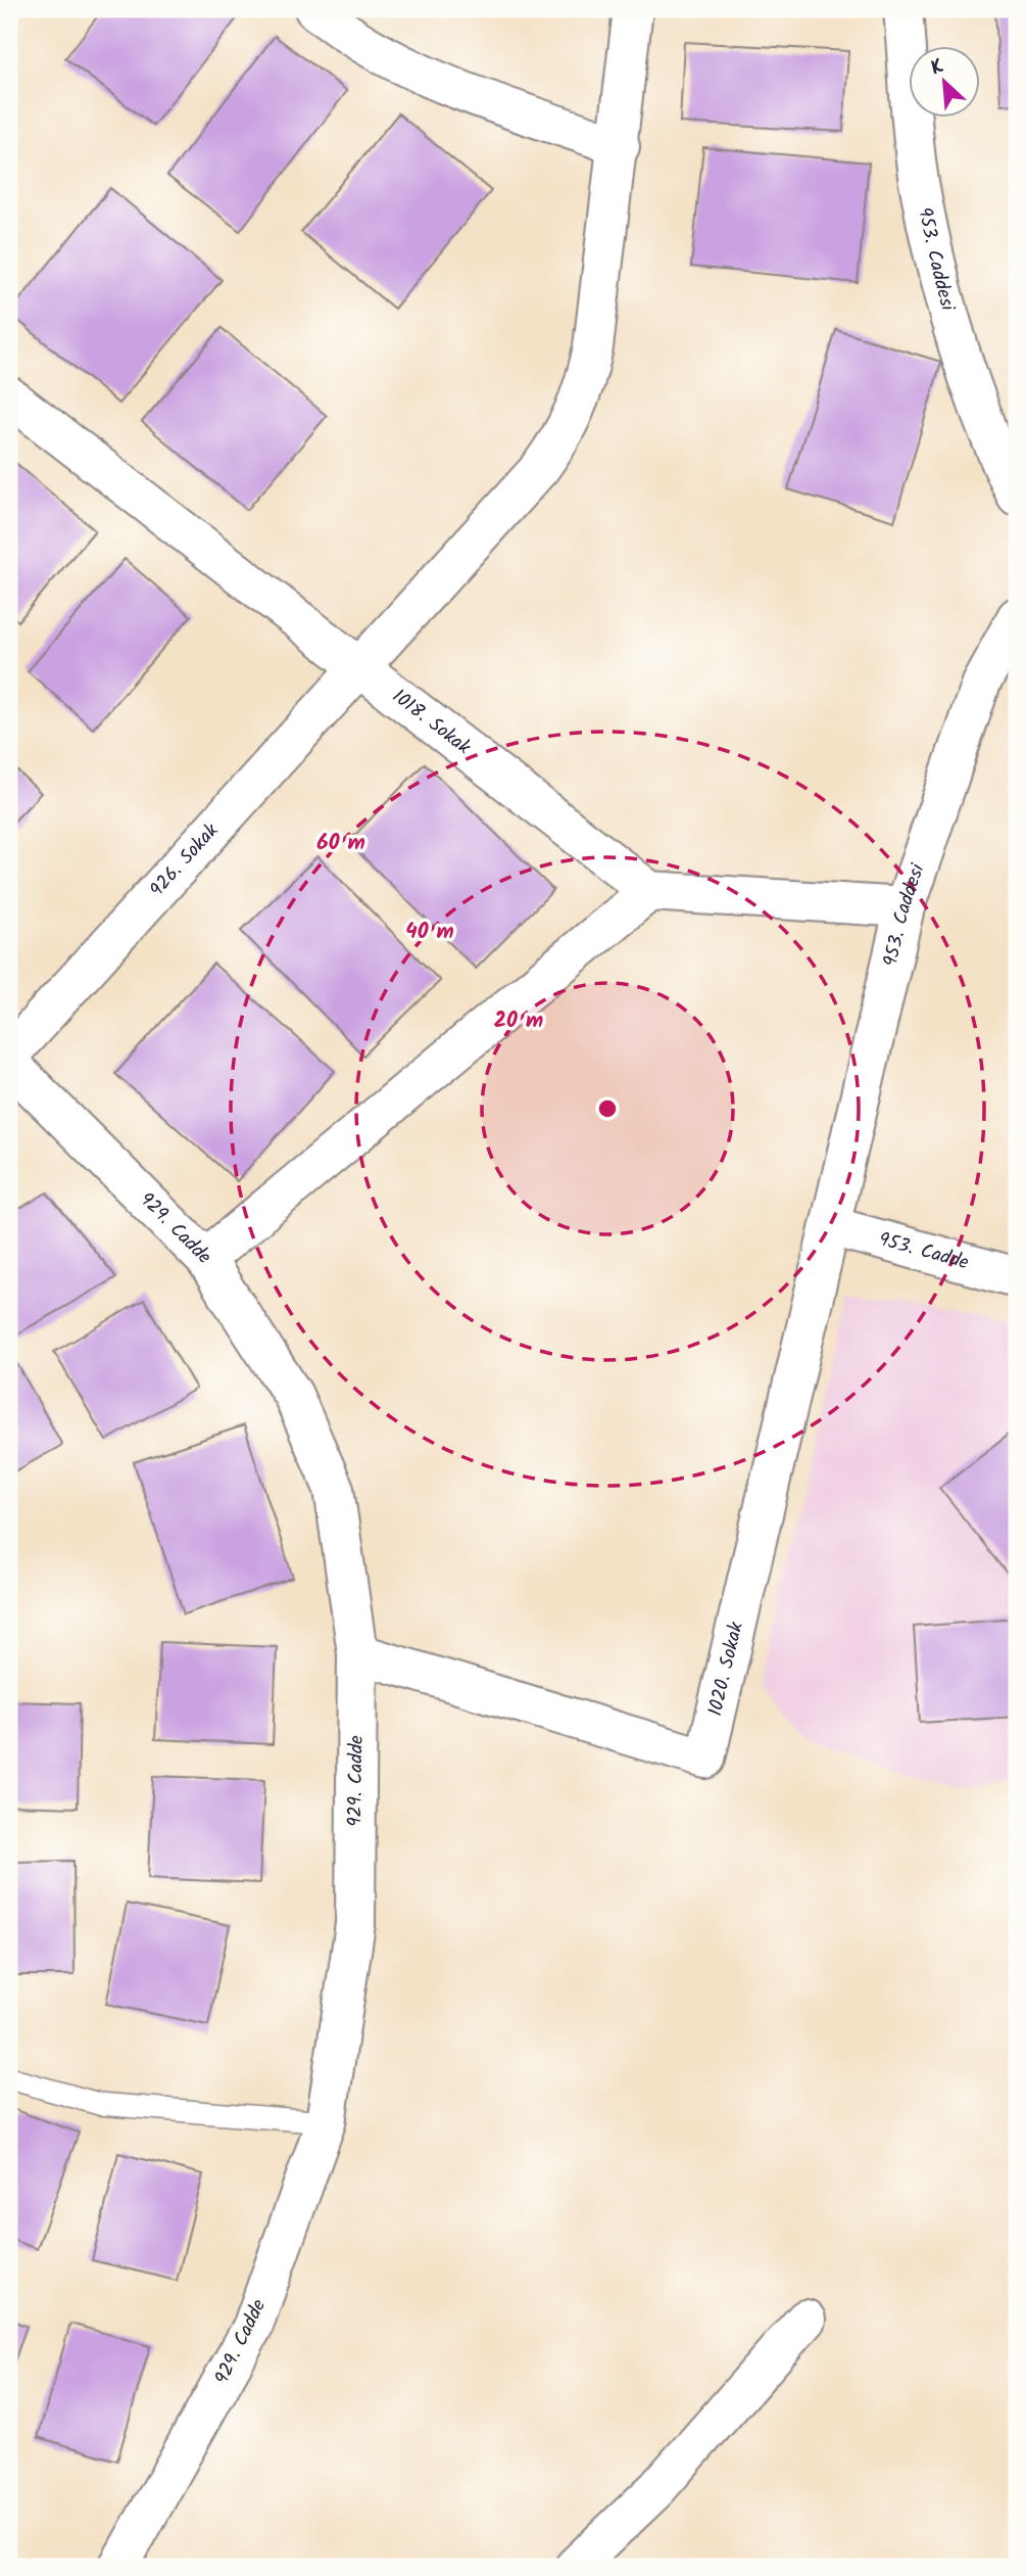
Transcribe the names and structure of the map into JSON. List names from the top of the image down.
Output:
{
  "streets": {
    "street": [
      "953. Caddesi",
      "1018. Sokak",
      "926. Sokak",
      "929. Cadde",
      "953. Cadde",
      "1020. Sokak"
    ]
  },
  "crossings": [
    ["953. Caddesi", "953. Cadde"],
    ["953. Caddesi", "1020. Sokak"],
    ["1018. Sokak", "926. Sokak"],
    ["929. Cadde", "1020. Sokak"],
    ["953. Cadde", "1020. Sokak"]
  ],
  "north": "top left",
  "rings": ["60 m", "40 m", "20 m"]
}
